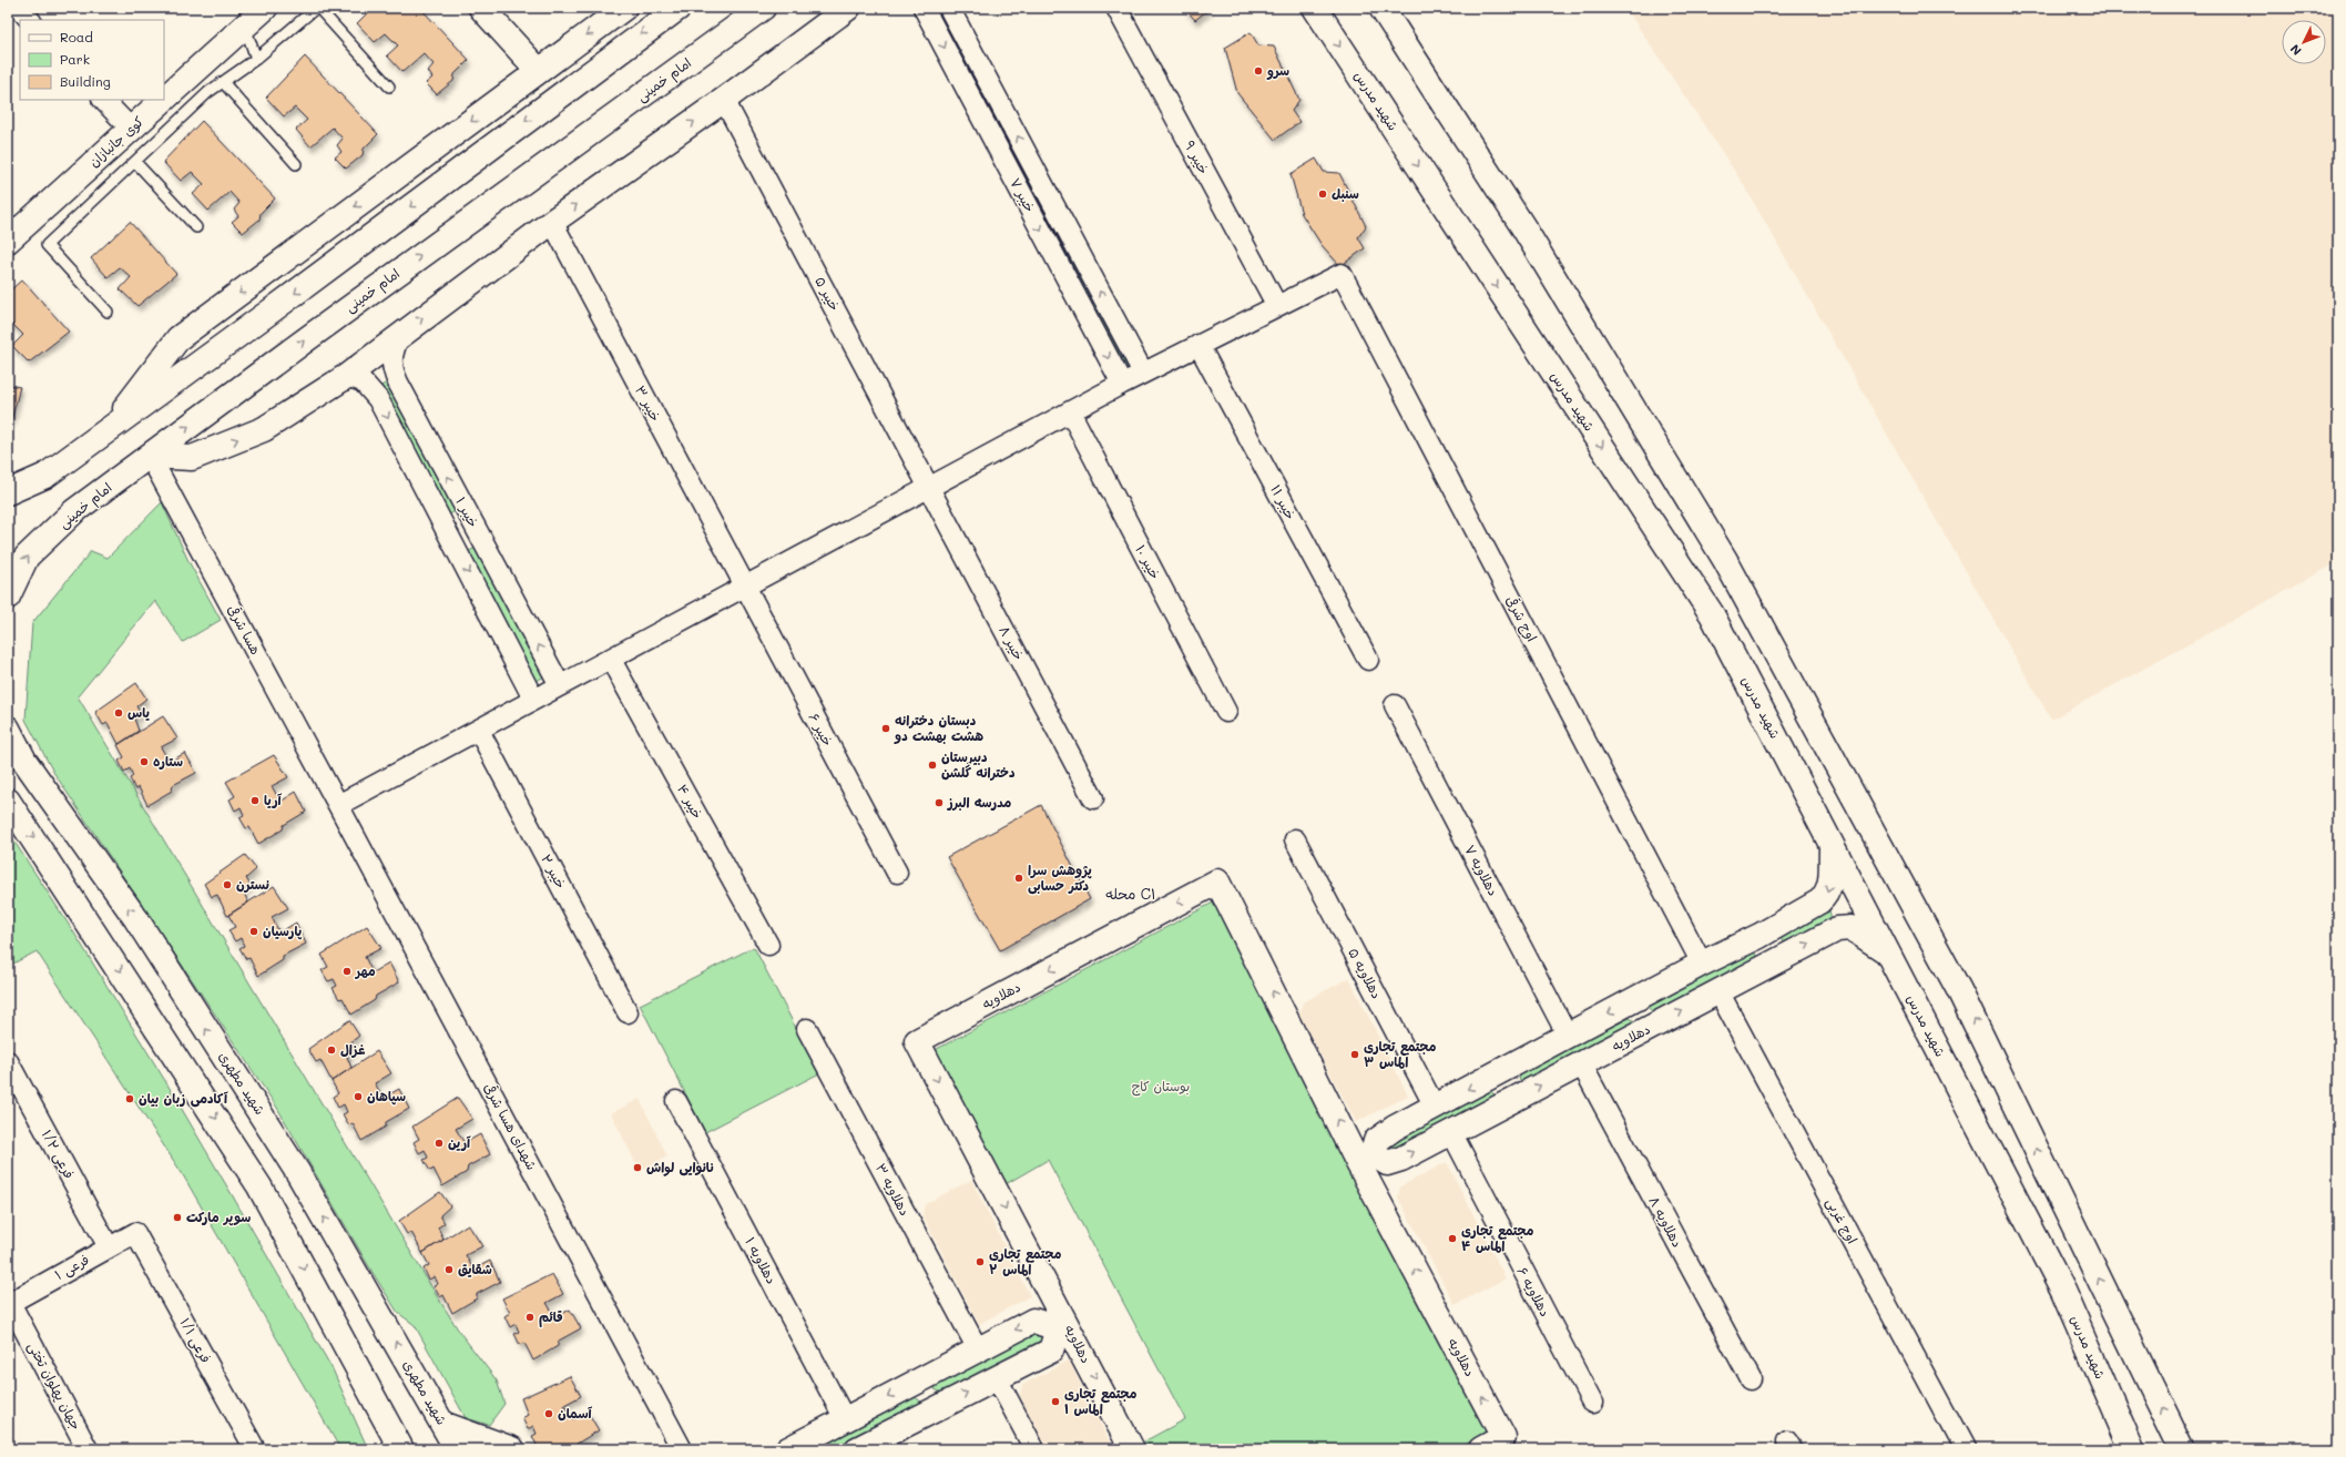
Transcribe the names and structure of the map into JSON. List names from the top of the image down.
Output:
{
  "streets": {
    "main road": [
      "امام خمینی",
      "شهید مدرس",
      "کوی جانبازان",
      "دهلاویه",
      "شهید مطهری"
    ],
    "street": [
      "خیبر ۹",
      "خیبر ۷",
      "خیبر ۵",
      "خیبر ۳",
      "خیبر ۱۱",
      "خیبر ۱",
      "خیبر ۱۰",
      "اوج شرقی",
      "هسا شرقی",
      "خیبر ۸",
      "خیبر ۶",
      "خیبر ۴",
      "دهلاویه ۷",
      "خیبر ۲",
      "دهلاویه ۵",
      "شهدای هسا شرقی",
      "فرعی ۱/۲",
      "دهلاویه ۳",
      "اوج غربی",
      "دهلاویه ۸",
      "دهلاویه ۱",
      "فرعی ۱",
      "دهلاویه ۶",
      "فرعی ۱/۱",
      "جهان پهلوان تختی"
    ]
  },
  "crossings": [
    ["امام خمینی", "هسا شرقی"],
    ["شهید مدرس", "دهلاویه"],
    ["خیبر ۹", "اوج شرقی"],
    ["خیبر ۵", "خیبر ۸"],
    ["خیبر ۳", "خیبر ۶"],
    ["هسا شرقی", "شهدای هسا شرقی"],
    ["دهلاویه", "دهلاویه ۳"],
    ["دهلاویه", "اوج غربی"],
    ["دهلاویه", "دهلاویه ۸"],
    ["دهلاویه", "دهلاویه ۱"],
    ["دهلاویه", "دهلاویه ۶"],
    ["فرعی ۱/۲", "فرعی ۱"],
    ["فرعی ۱", "فرعی ۱/۱"],
    ["فرعی ۱", "جهان پهلوان تختی"]
  ],
  "districts": ["محله C۱"],
  "parks": ["بوستان کاج"],
  "places": [
    "سرو",
    "سنبل",
    "یاس",
    "دبستان دخترانه هشت بهشت دو",
    "ستاره",
    "دبیرستان دخترانه گلشن",
    "آریا",
    "مدرسه البرز",
    "پژوهش سرا دکتر حسابی",
    "نسترن",
    "پارسیان",
    "مهر",
    "غزال",
    "مجتمع تجاری الماس ۳",
    "سپاهان",
    "آکادمی زبان بیان",
    "آرین",
    "نانوایی لواش",
    "سوپر مارکت",
    "مجتمع تجاری الماس ۴",
    "مجتمع تجاری الماس ۲",
    "شقایق",
    "قائم",
    "مجتمع تجاری الماس ۱",
    "آسمان"
  ],
  "legend": ["Road", "Park", "Building"],
  "north": "bottom left"
}
